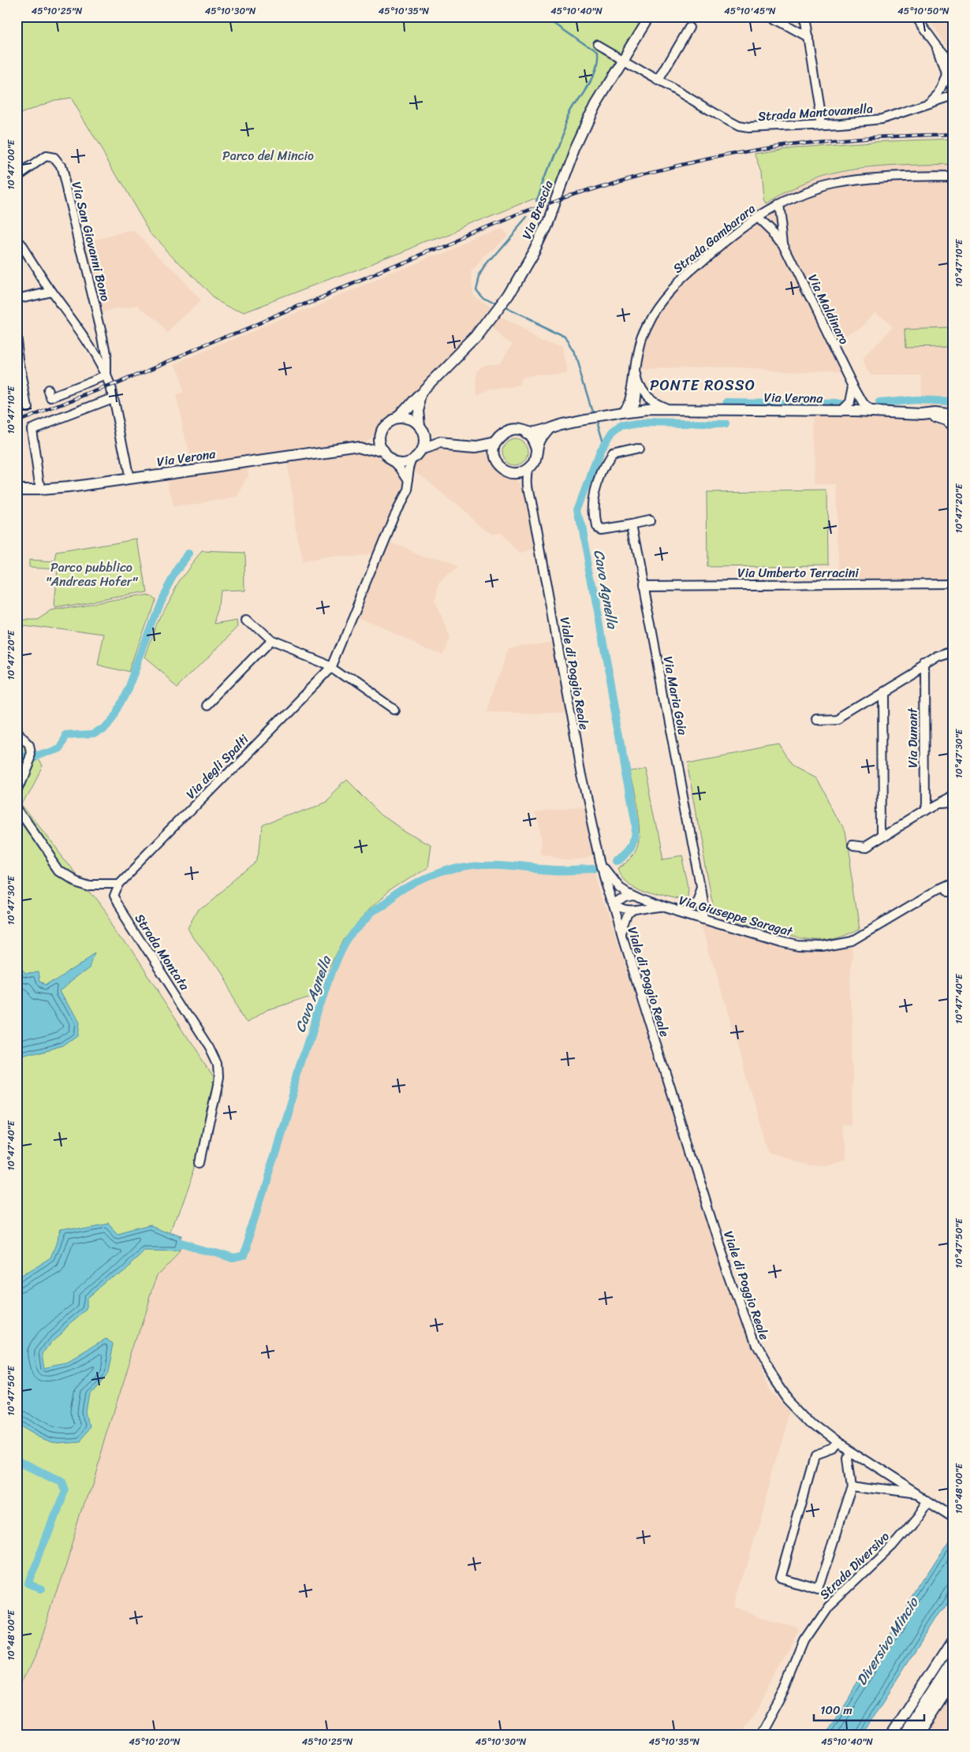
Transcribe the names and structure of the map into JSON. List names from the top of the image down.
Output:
{
  "streets": {
    "main road": ["Via Brescia", "Via Verona"],
    "street": [
      "Strada Mantovanella",
      "Strada Gambarara",
      "Via San Giovanni Bono",
      "Via Maldinaro",
      "Via Umberto Terracini",
      "Viale di Poggio Reale",
      "Via Maria Goia",
      "Via Dunant",
      "Via degli Spalti",
      "Via Giuseppe Saragat",
      "Strada Montata",
      "Strada Diversivo"
    ]
  },
  "crossings": [
    ["Strada Mantovanella", "Via Brescia"],
    ["Via Brescia", "Via Verona"],
    ["Via Brescia", "Via degli Spalti"],
    ["Strada Gambarara", "Via Maldinaro"],
    ["Strada Gambarara", "Via Verona"],
    ["Via San Giovanni Bono", "Via Verona"],
    ["Via Maldinaro", "Via Verona"],
    ["Via Verona", "Viale di Poggio Reale"],
    ["Via Verona", "Via degli Spalti"],
    ["Via Umberto Terracini", "Via Maria Goia"],
    ["Viale di Poggio Reale", "Via Giuseppe Saragat"],
    ["Viale di Poggio Reale", "Strada Diversivo"],
    ["Via Maria Goia", "Via Giuseppe Saragat"],
    ["Via degli Spalti", "Strada Montata"]
  ],
  "districts": ["PONTE ROSSO"],
  "water": ["Cavo Agnella", "Diversivo Mincio"],
  "parks": ["Parco del Mincio", "Parco pubblico \"Andreas Hofer\""],
  "scale_bar": "100 m",
  "coordinates": [
    "45°10'25\"N",
    "45°10'30\"N",
    "45°10'35\"N",
    "45°10'40\"N",
    "45°10'45\"N",
    "45°10'50\"N",
    "10°47'00\"E",
    "10°47'10\"E",
    "10°47'20\"E",
    "10°47'30\"E",
    "10°47'40\"E",
    "10°47'50\"E",
    "10°48'00\"E",
    "45°10'20\"N"
  ]
}
